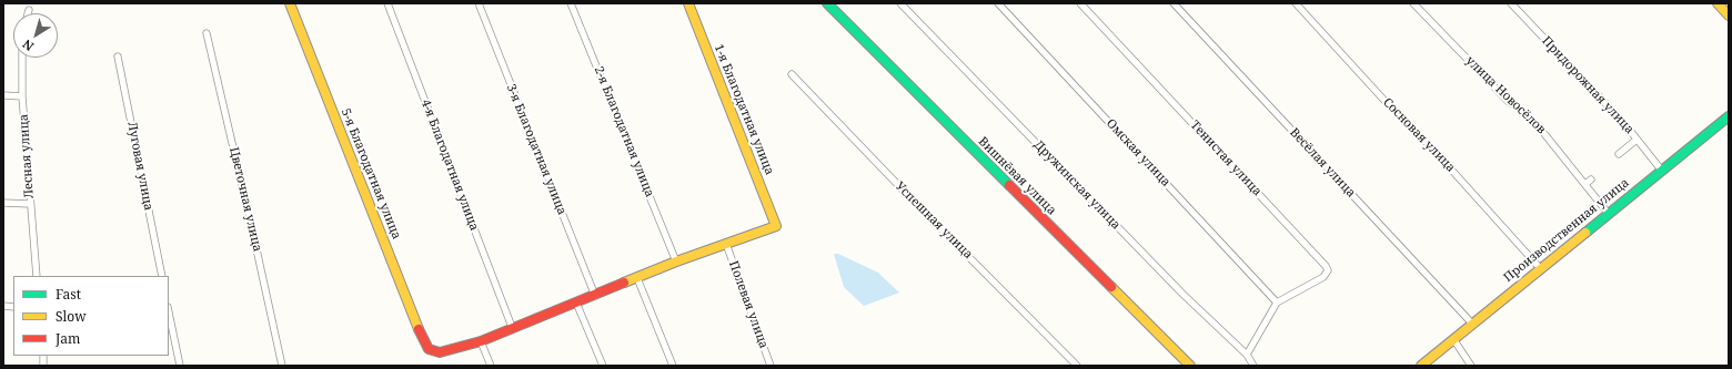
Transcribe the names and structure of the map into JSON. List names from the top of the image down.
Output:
{
  "streets": {
    "street": [
      "Придорожная улица",
      "улица Новосёлов",
      "1-я Благодатная улица",
      "2-я Благодатная улица",
      "Сосновая улица",
      "3-я Благодатная улица",
      "Омская улица",
      "Лесная улица",
      "Тенистая улица",
      "Весёлая улица",
      "4-я Благодатная улица",
      "Луговая улица",
      "5-я Благодатная улица",
      "Вишнёвая улица",
      "Дружинская улица",
      "Цветочная улица",
      "Успешная улица",
      "Производственная улица",
      "Полевая улица"
    ]
  },
  "crossings": [
    ["Придорожная улица", "Производственная улица"],
    ["улица Новосёлов", "Производственная улица"],
    ["1-я Благодатная улица", "Полевая улица"],
    ["Сосновая улица", "Производственная улица"],
    ["Омская улица", "Тенистая улица"],
    ["Весёлая улица", "Производственная улица"]
  ],
  "legend": ["Fast", "Slow", "Jam"],
  "north": "bottom left"
}
